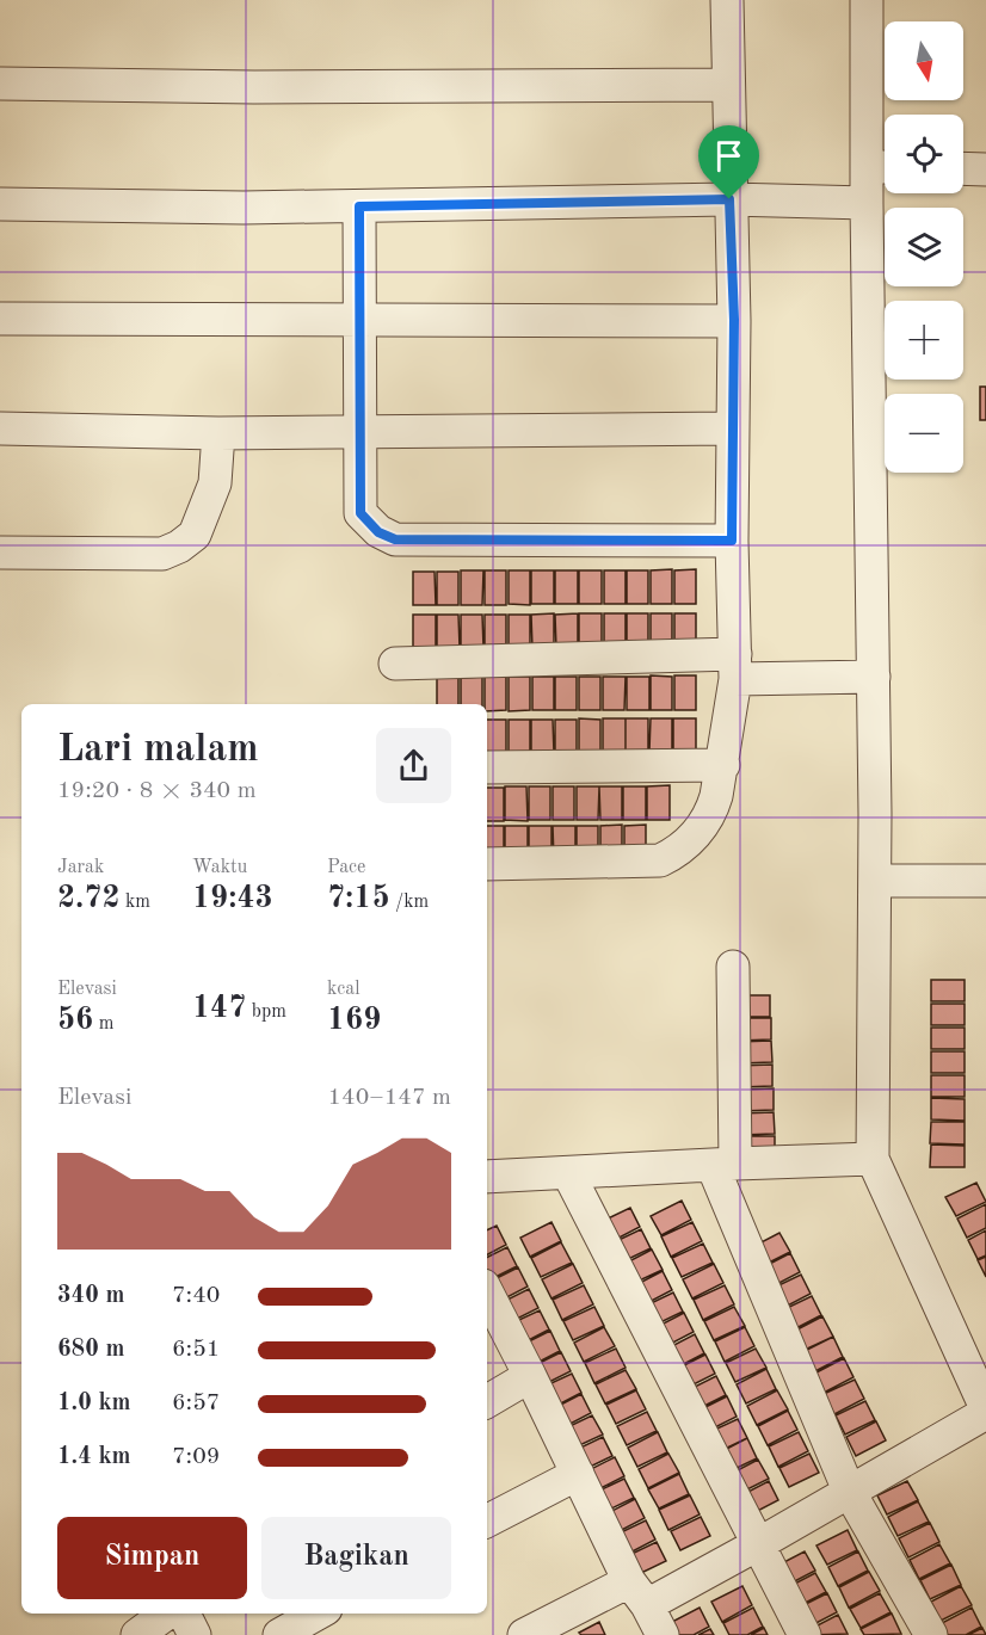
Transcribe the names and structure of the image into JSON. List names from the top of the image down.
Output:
{
  "north": "bottom",
  "page": {
    "map_buttons": ["+", "−"],
    "heading": ["Lari malam", "19:20 · 8 × 340 m"],
    "stats": [
      ["Jarak", "2.72 km"],
      ["Waktu", "19:43"],
      ["Pace", "7:15 /km"],
      ["Elevasi", "56 m"],
      ["147 bpm"],
      ["kcal", "169"]
    ],
    "chart": ["Elevasi", "140–147 m"],
    "list": [
      {
        "name": "340 m",
        "note": "7:40"
      },
      {
        "name": "680 m",
        "note": "6:51"
      },
      {
        "name": "1.0 km",
        "note": "6:57"
      },
      {
        "name": "1.4 km",
        "note": "7:09"
      }
    ],
    "buttons": ["Simpan", "Bagikan"]
  }
}
